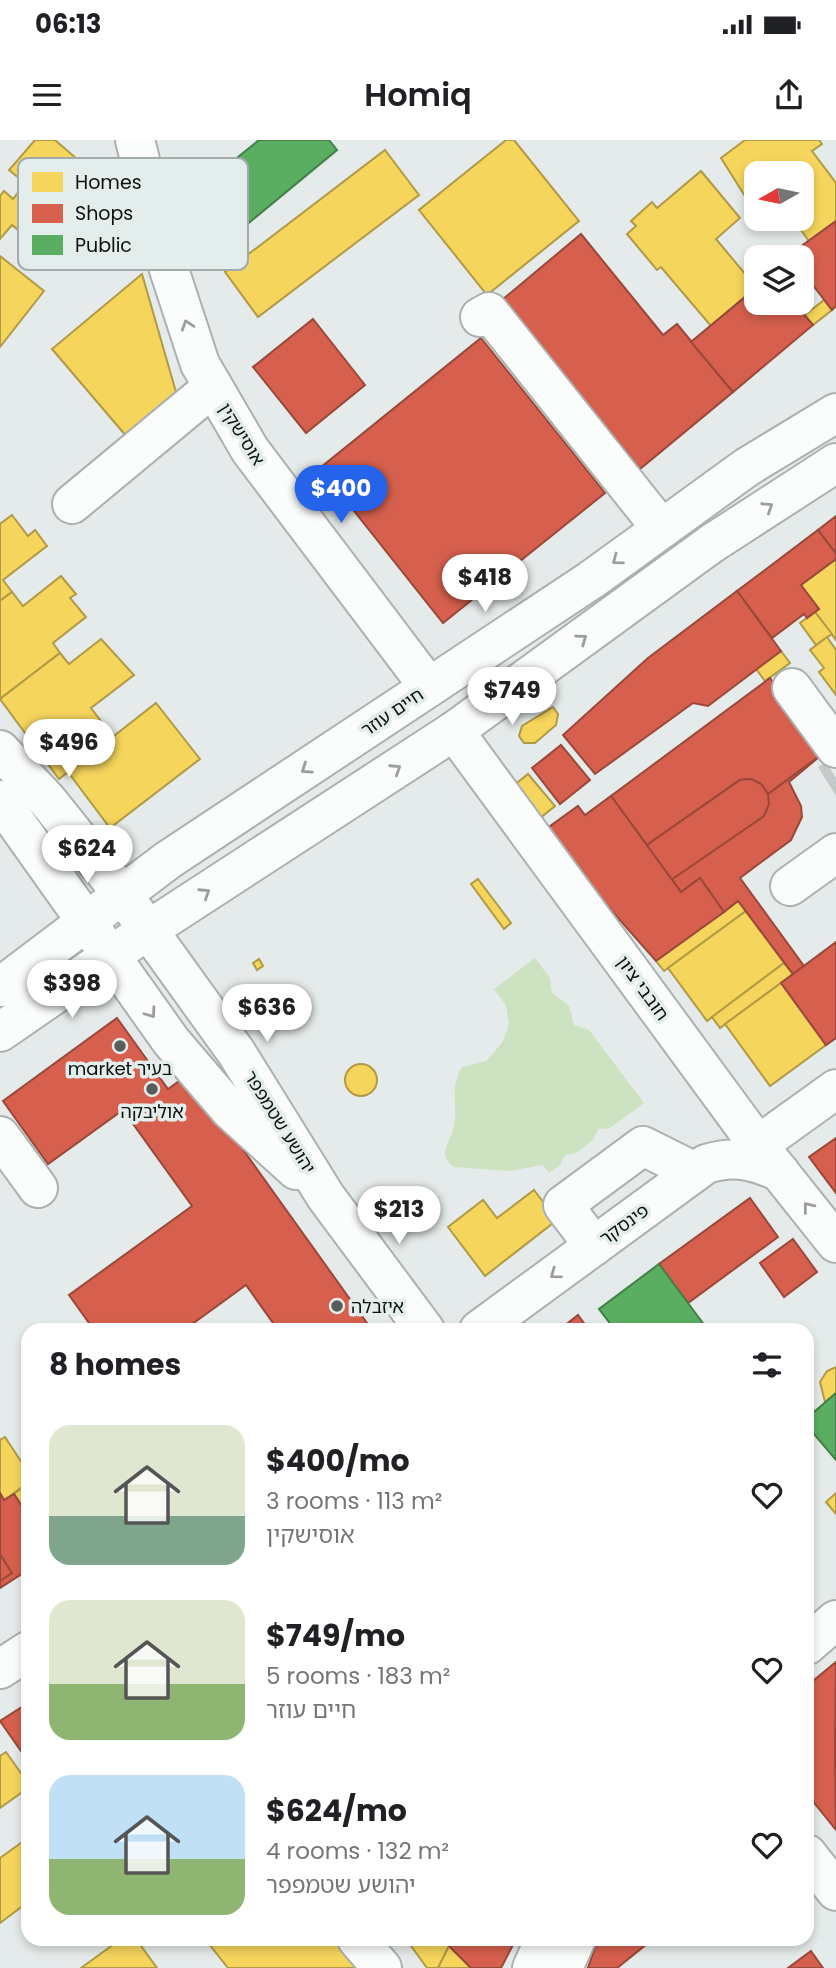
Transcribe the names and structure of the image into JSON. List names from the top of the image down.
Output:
{
  "streets": {
    "street": [
      "אוסישקין",
      "חיים עוזר",
      "חובבי ציון",
      "יהושע שטמפפר",
      "פינסקר"
    ]
  },
  "crossings": [
    ["אוסישקין", "חיים עוזר"],
    ["חיים עוזר", "יהושע שטמפפר"],
    ["חובבי ציון", "פינסקר"]
  ],
  "one_way": ["פינסקר"],
  "places": ["market בעיר", "אוליבקה", "איזבלה"],
  "legend": ["Homes", "Shops", "Public"],
  "north": "left",
  "page": {
    "status": "06:13",
    "header": "Homiq",
    "price": [
      "$400",
      "$418",
      "$749",
      "$496",
      "$624",
      "$398",
      "$636",
      "$213"
    ],
    "heading": "8 homes",
    "list": [
      {
        "name": "$400/mo",
        "note": "3 rooms · 113 m² · אוסישקין"
      },
      {
        "name": "$749/mo",
        "note": "5 rooms · 183 m² · חיים עוזר"
      },
      {
        "name": "$624/mo",
        "note": "4 rooms · 132 m² · יהושע שטמפפר"
      }
    ]
  }
}
